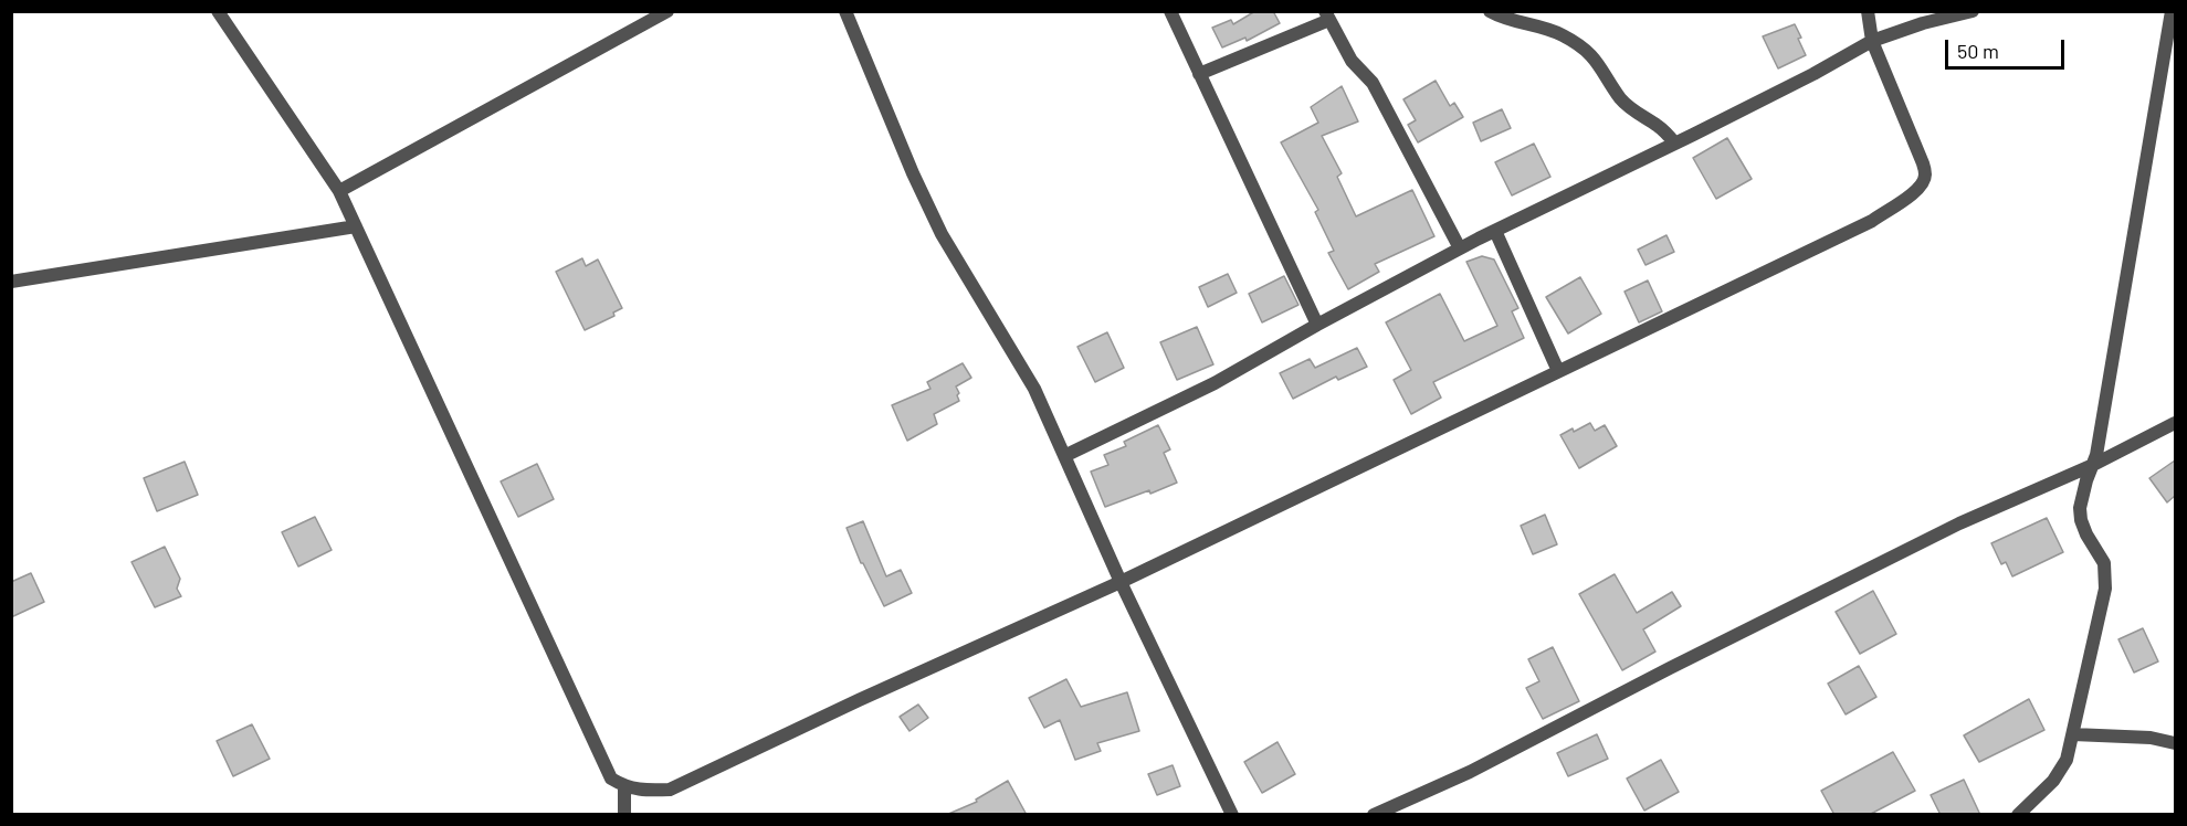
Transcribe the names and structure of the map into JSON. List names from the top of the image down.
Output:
{
  "scale_bar": "50 m"
}
